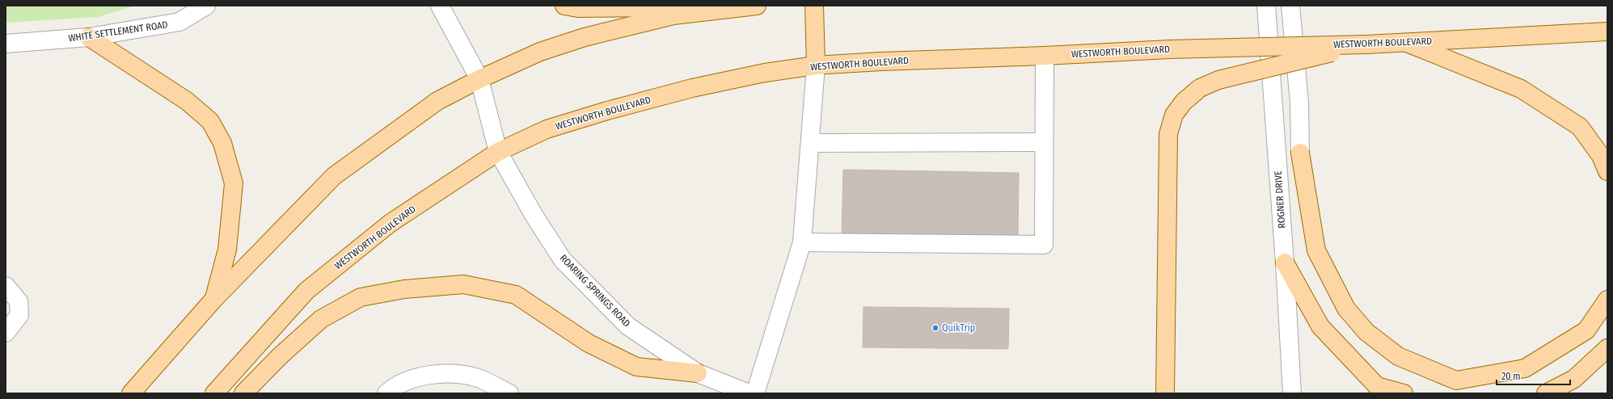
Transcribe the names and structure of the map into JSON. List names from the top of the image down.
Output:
{
  "streets": {
    "main road": ["WESTWORTH BOULEVARD"],
    "street": ["WHITE SETTLEMENT ROAD", "ROGNER DRIVE", "ROARING SPRINGS ROAD"]
  },
  "crossings": [
    ["WESTWORTH BOULEVARD", "ROARING SPRINGS ROAD"]
  ],
  "places": ["QuikTrip"],
  "scale_bar": "20 m"
}
